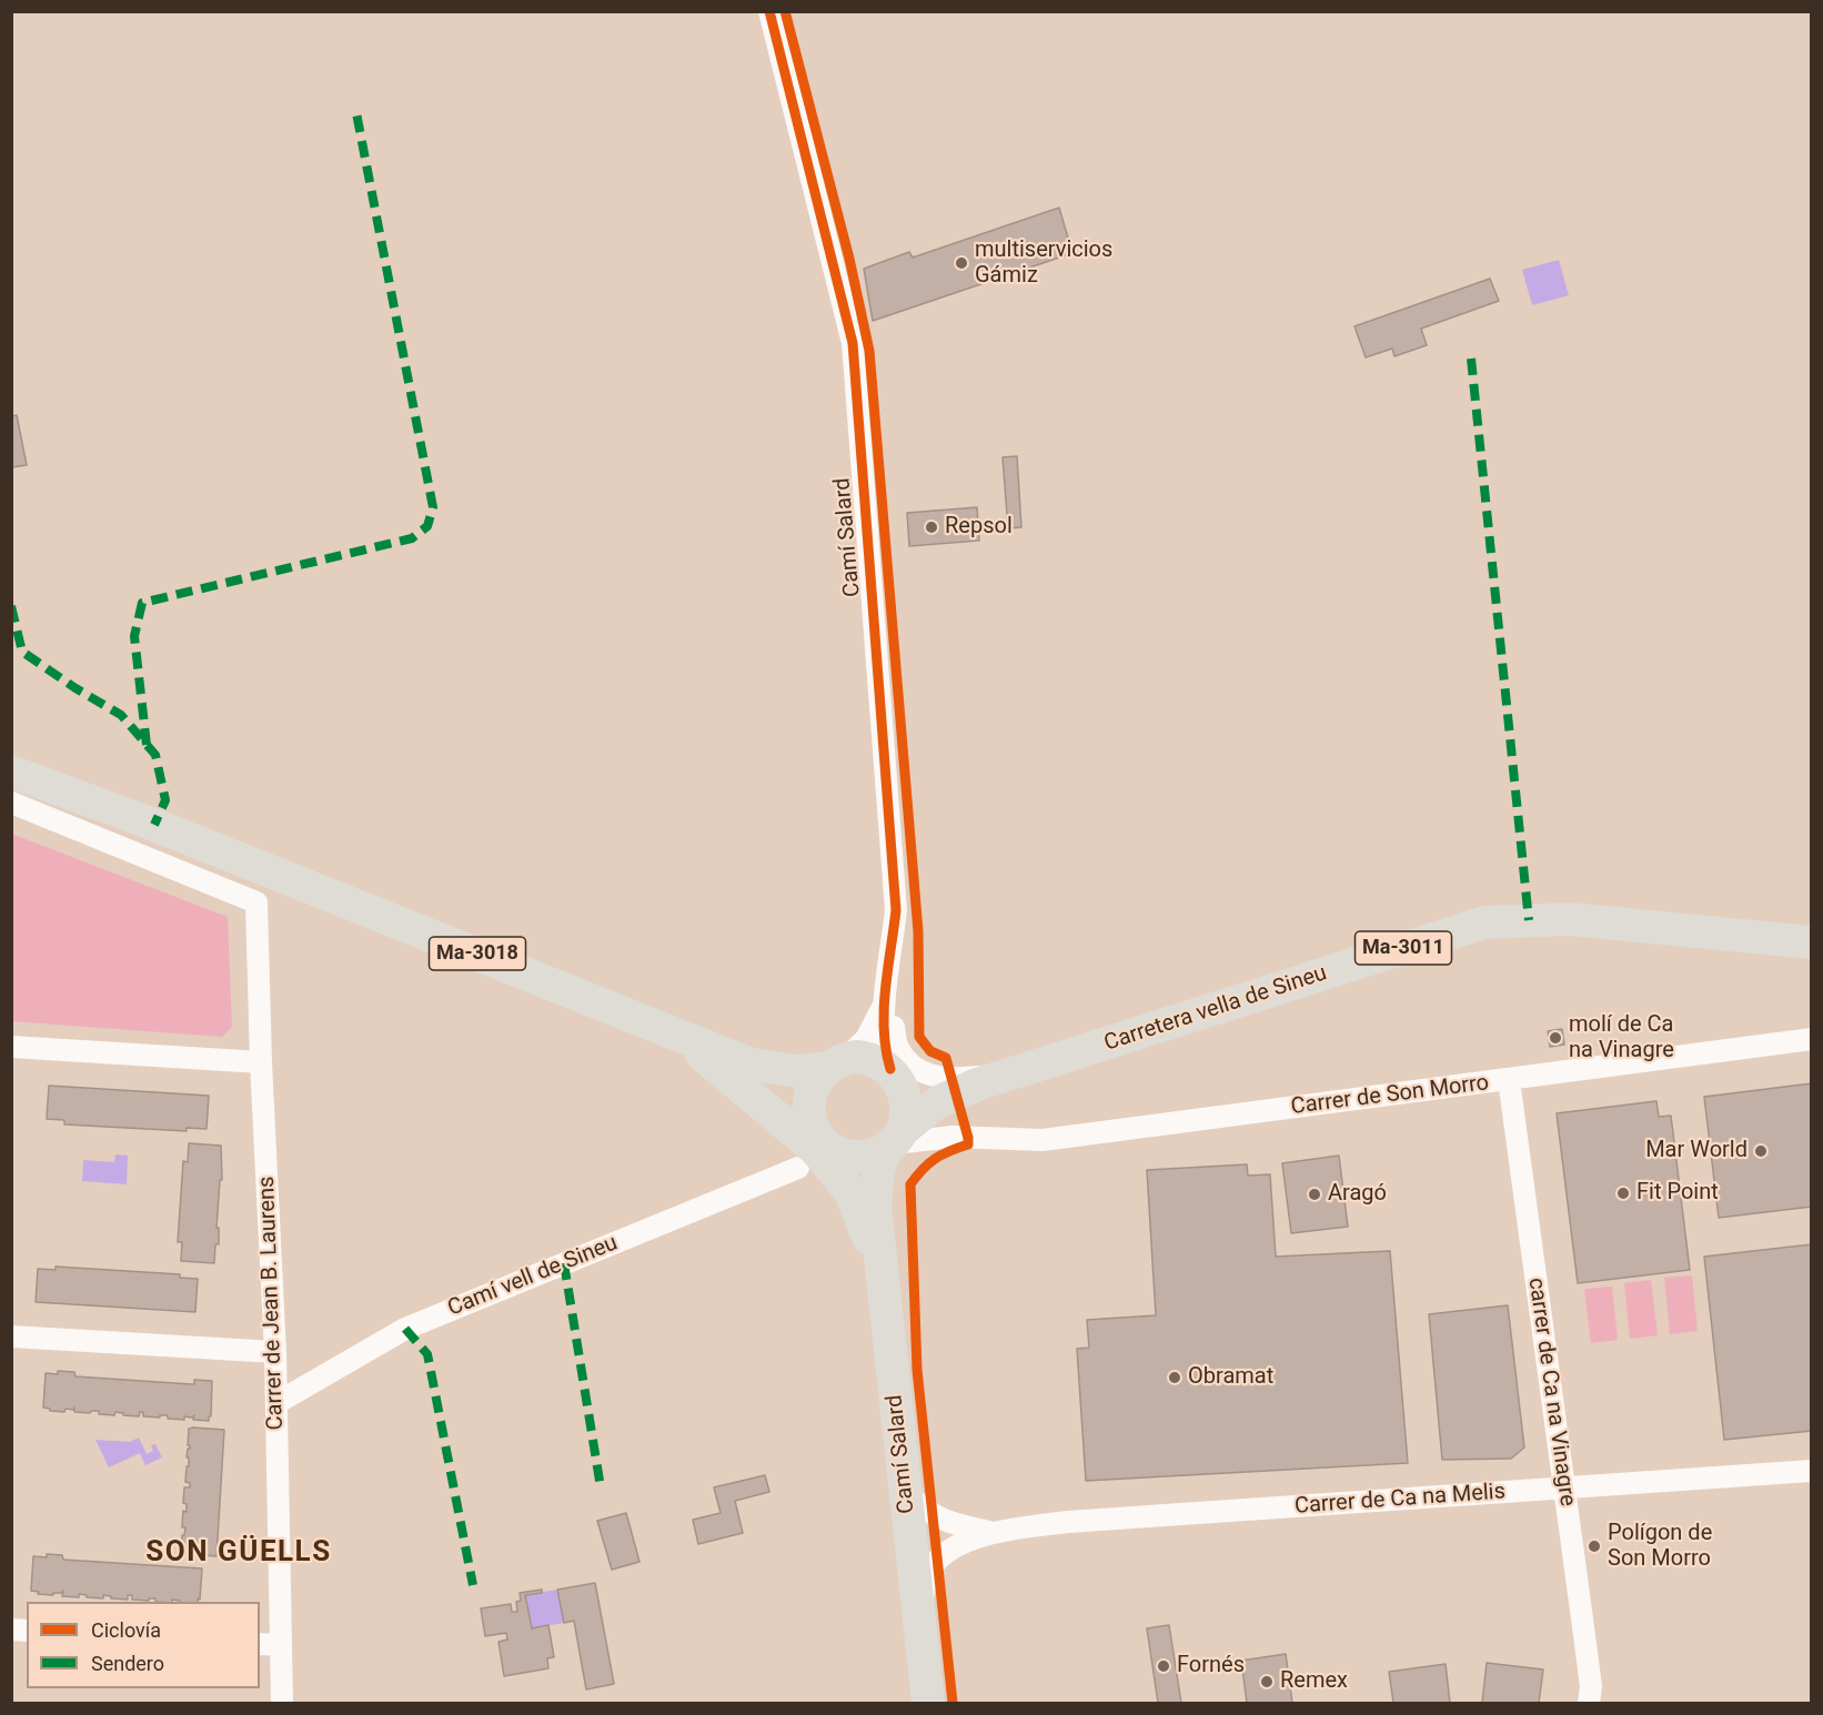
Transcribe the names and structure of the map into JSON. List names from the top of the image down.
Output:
{
  "streets": {
    "main road": [
      "Camí Salard",
      "Ma-3011",
      "Ma-3018",
      "Carretera vella de Sineu"
    ],
    "street": [
      "Carrer de Son Morro",
      "Camí vell de Sineu",
      "Carrer de Jean B. Laurens",
      "carrer de Ca na Vinagre",
      "Carrer de Ca na Melis"
    ]
  },
  "crossings": [
    ["Camí Salard", "Ma-3018"],
    ["Camí Salard", "Carretera vella de Sineu"],
    ["Camí Salard", "Carrer de Son Morro"],
    ["Camí Salard", "Carrer de Ca na Melis"],
    ["Ma-3018", "Carretera vella de Sineu"],
    ["Ma-3018", "Carrer de Son Morro"],
    ["Carretera vella de Sineu", "Carrer de Son Morro"],
    ["Carrer de Son Morro", "carrer de Ca na Vinagre"],
    ["Camí vell de Sineu", "Carrer de Jean B. Laurens"],
    ["carrer de Ca na Vinagre", "Carrer de Ca na Melis"]
  ],
  "districts": ["SON GÜELLS"],
  "places": [
    "multiservicios Gámiz",
    "Repsol",
    "molí de Ca na Vinagre",
    "Mar World",
    "Fit Point",
    "Aragó",
    "Obramat",
    "Polígon de Son Morro",
    "Fornés",
    "Remex"
  ],
  "legend": ["Ciclovía", "Sendero"]
}
